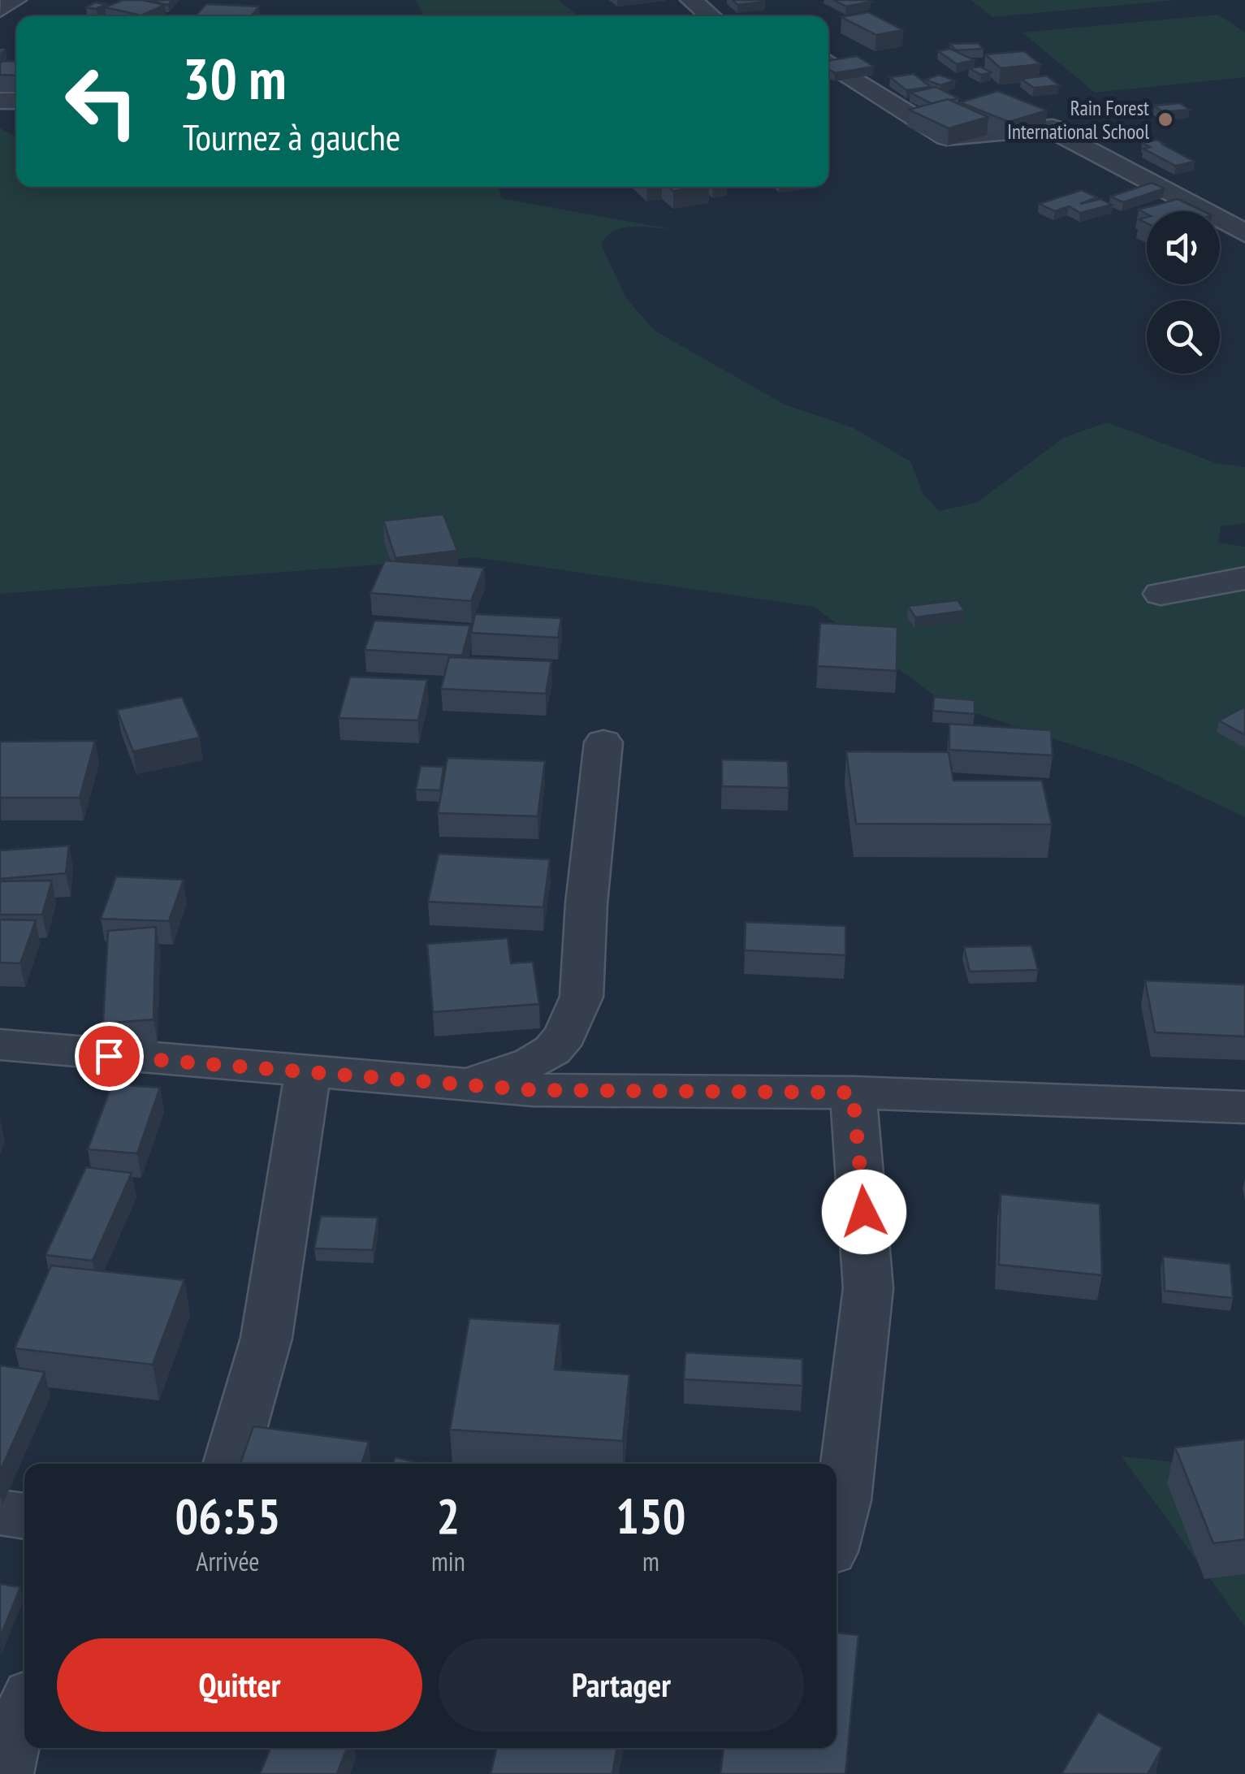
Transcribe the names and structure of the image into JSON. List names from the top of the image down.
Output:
{
  "places": ["Rain Forest International School"],
  "page": {
    "turn": ["30 m", "Tournez à gauche"],
    "eta": [
      "06:55",
      "Arrivée",
      "2",
      "min",
      "150",
      "m"
    ],
    "buttons": ["Quitter", "Partager"]
  }
}
